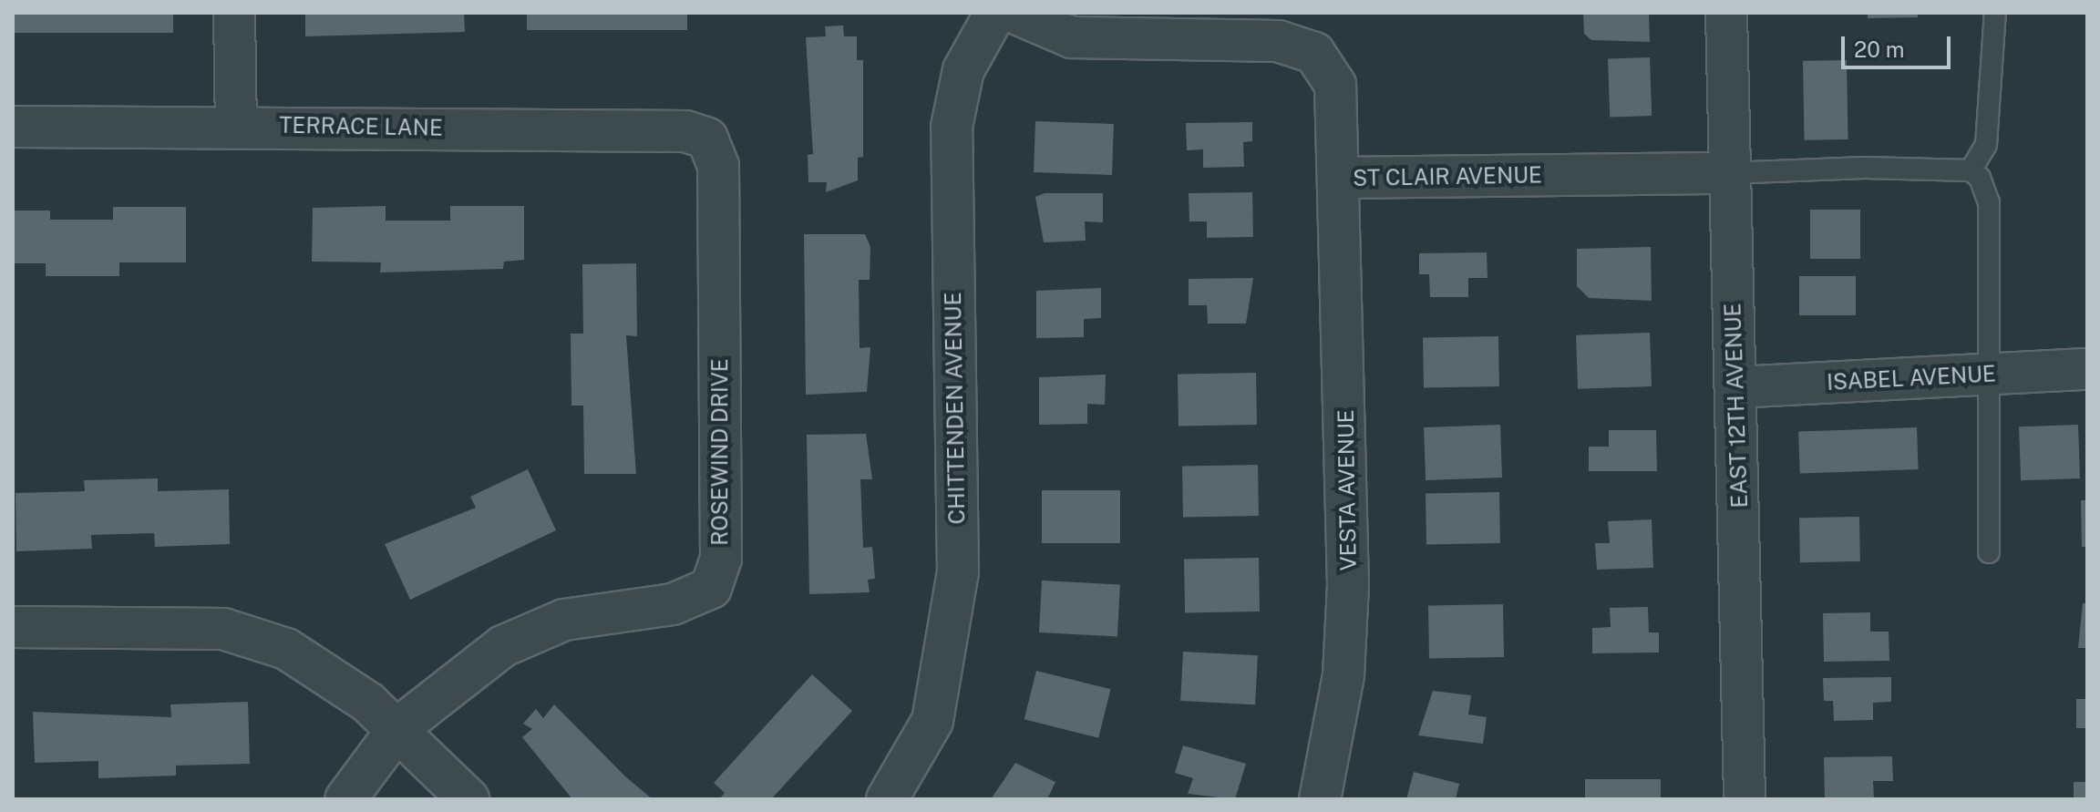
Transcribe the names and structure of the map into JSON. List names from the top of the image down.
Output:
{
  "streets": {
    "street": [
      "TERRACE LANE",
      "ST CLAIR AVENUE",
      "ISABEL AVENUE",
      "EAST 12TH AVENUE",
      "CHITTENDEN AVENUE",
      "ROSEWIND DRIVE",
      "VESTA AVENUE"
    ]
  },
  "crossings": [
    ["TERRACE LANE", "ROSEWIND DRIVE"],
    ["ST CLAIR AVENUE", "EAST 12TH AVENUE"],
    ["ST CLAIR AVENUE", "VESTA AVENUE"],
    ["ISABEL AVENUE", "EAST 12TH AVENUE"]
  ],
  "scale_bar": "20 m"
}
